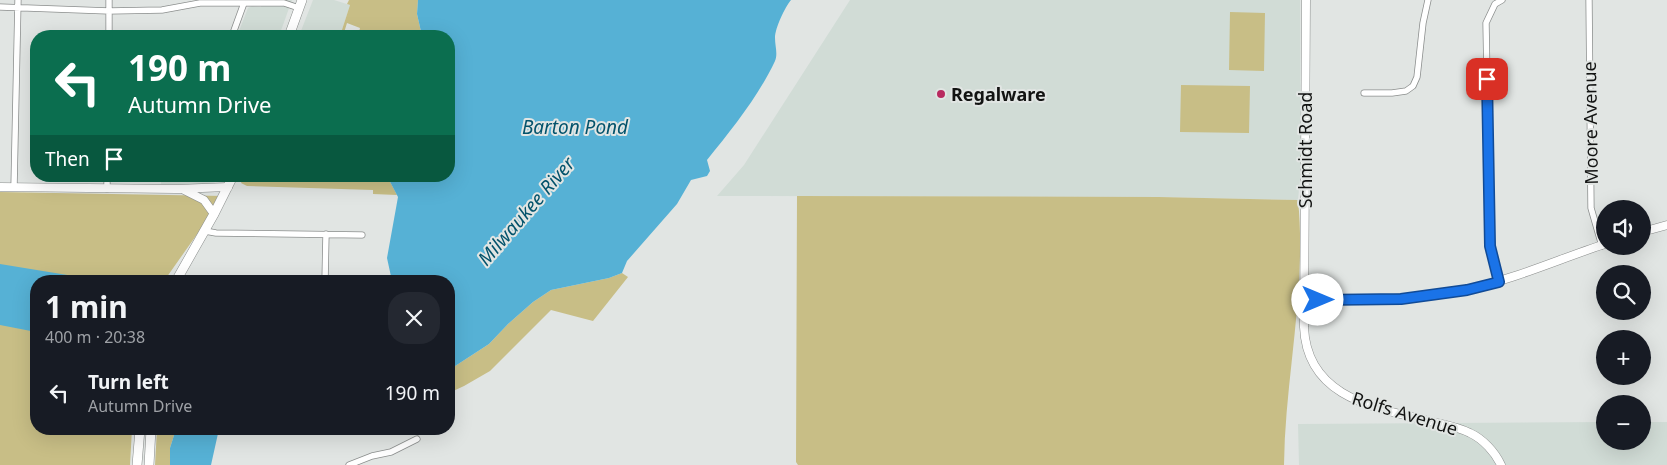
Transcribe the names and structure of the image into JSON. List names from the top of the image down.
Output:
{
  "streets": {
    "street": ["Moore Avenue", "Schmidt Road", "Rolfs Avenue"]
  },
  "crossings": [
    ["Schmidt Road", "Rolfs Avenue"]
  ],
  "water": ["Barton Pond", "Milwaukee River"],
  "places": ["Regalware"],
  "page": {
    "turn": ["190 m", "Autumn Drive"],
    "then": "Then",
    "map_buttons": ["+", "−"],
    "heading": ["1 min", "400 m · 20:38"],
    "list": [
      {
        "name": "Turn left",
        "note": "Autumn Drive",
        "value": "190 m"
      }
    ]
  }
}
